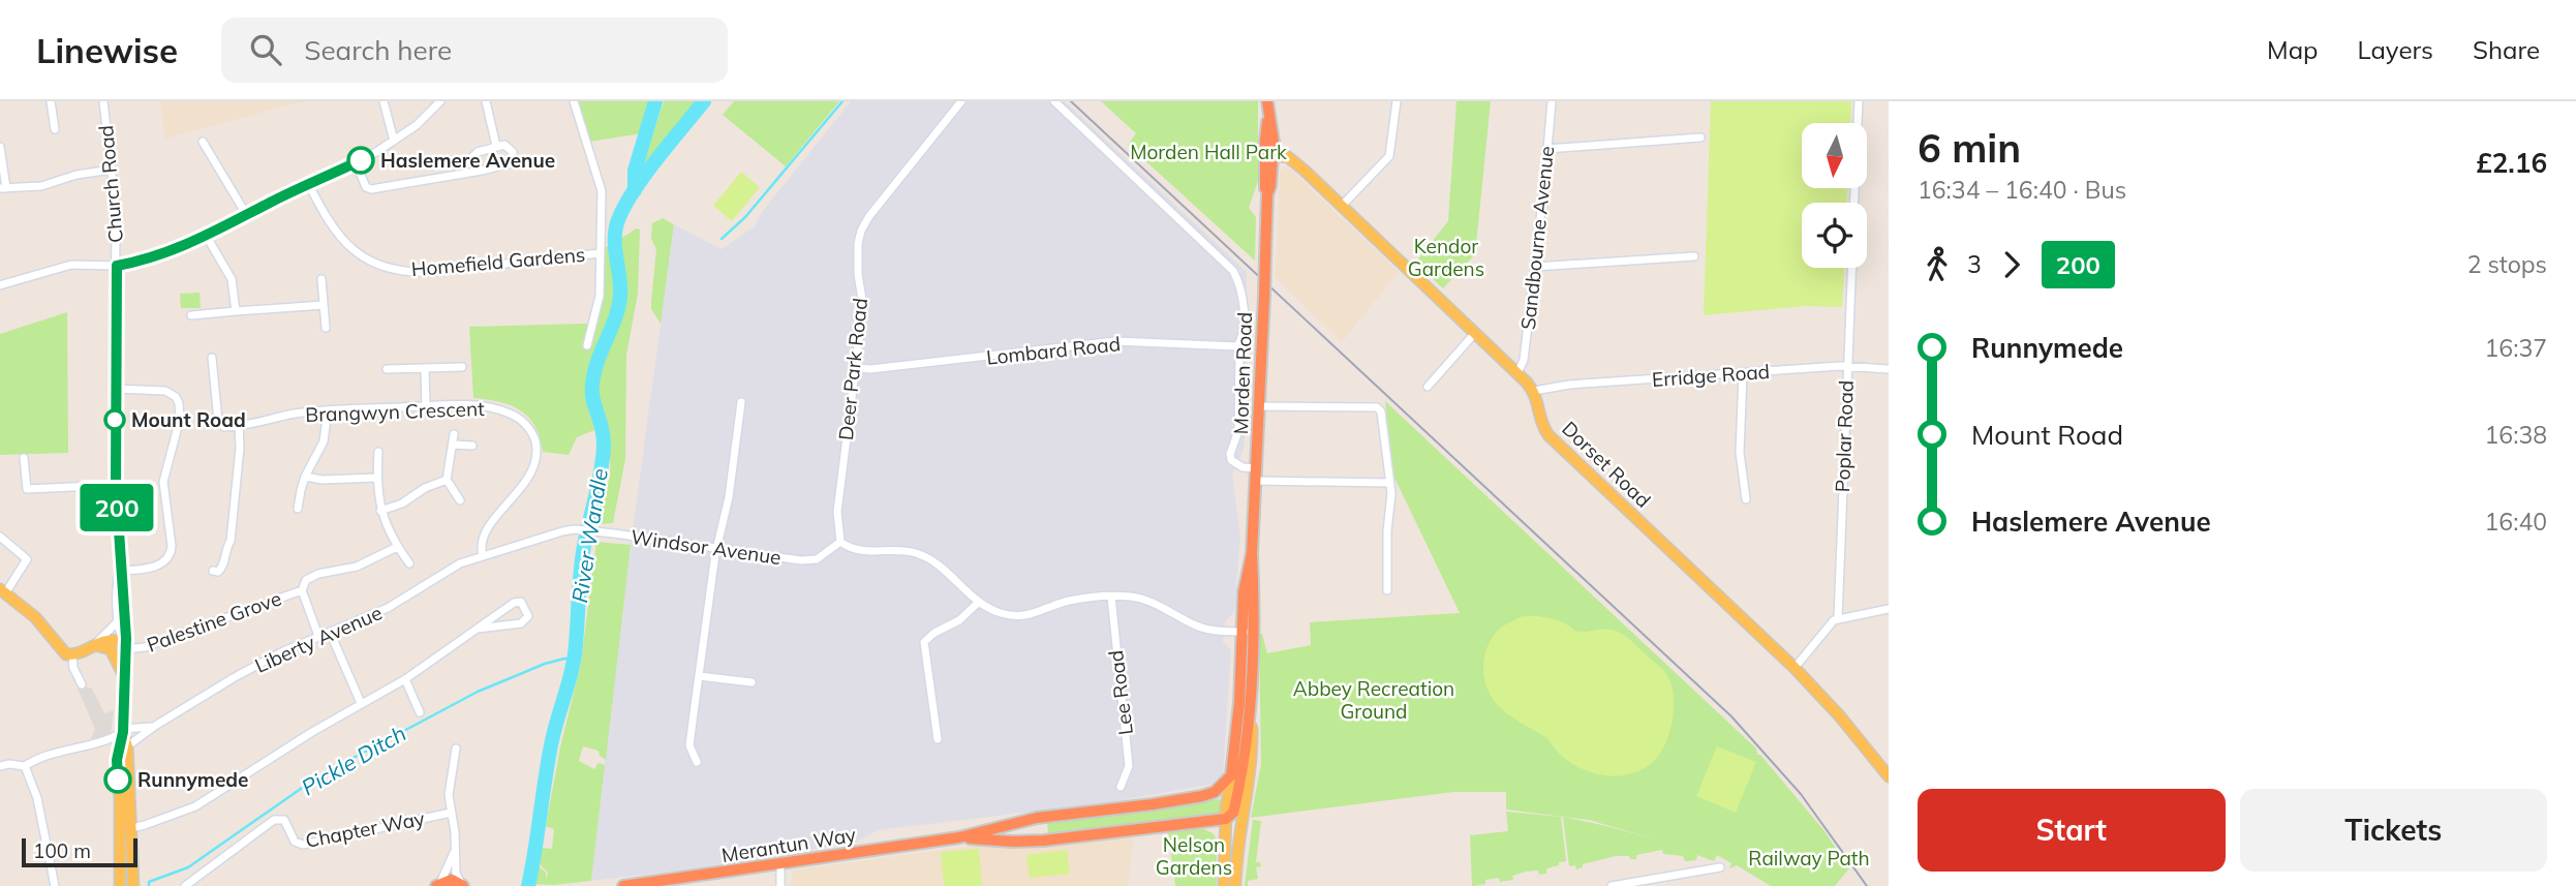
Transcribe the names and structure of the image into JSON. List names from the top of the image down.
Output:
{
  "streets": {
    "highway": ["Morden Road", "Merantun Way"],
    "main road": ["Dorset Road"],
    "street": [
      "Church Road",
      "Sandbourne Avenue",
      "Homefield Gardens",
      "Lombard Road",
      "Deer Park Road",
      "Erridge Road",
      "Brangwyn Crescent",
      "Poplar Road",
      "Windsor Avenue",
      "Palestine Grove",
      "Liberty Avenue",
      "Lee Road",
      "Chapter Way"
    ]
  },
  "crossings": [
    ["Church Road", "Palestine Grove"],
    ["Lombard Road", "Deer Park Road"],
    ["Deer Park Road", "Windsor Avenue"],
    ["Morden Road", "Merantun Way"],
    ["Erridge Road", "Poplar Road"],
    ["Erridge Road", "Dorset Road"],
    ["Brangwyn Crescent", "Windsor Avenue"],
    ["Brangwyn Crescent", "Liberty Avenue"],
    ["Windsor Avenue", "Liberty Avenue"]
  ],
  "water": ["River Wandle", "Pickle Ditch"],
  "parks": [
    "Morden Hall Park",
    "Kendor Gardens",
    "Abbey Recreation Ground",
    "Nelson Gardens",
    "Railway Path"
  ],
  "places": ["Haslemere Avenue", "Mount Road", "Runnymede"],
  "lines": ["bus line 200"],
  "scale_bar": "100 m",
  "north": "bottom",
  "page": {
    "header": "Linewise",
    "search": "Search here",
    "nav": ["Map", "Layers", "Share"],
    "on_map": "200",
    "heading": ["6 min", "16:34 – 16:40 · Bus", "£2.16"],
    "legs": ["3", "200", "2 stops"],
    "list": [
      {
        "name": "Runnymede",
        "value": "16:37"
      },
      {
        "name": "Mount Road",
        "value": "16:38"
      },
      {
        "name": "Haslemere Avenue",
        "value": "16:40"
      }
    ],
    "buttons": ["Start", "Tickets"],
    "scale": "100 m"
  }
}
